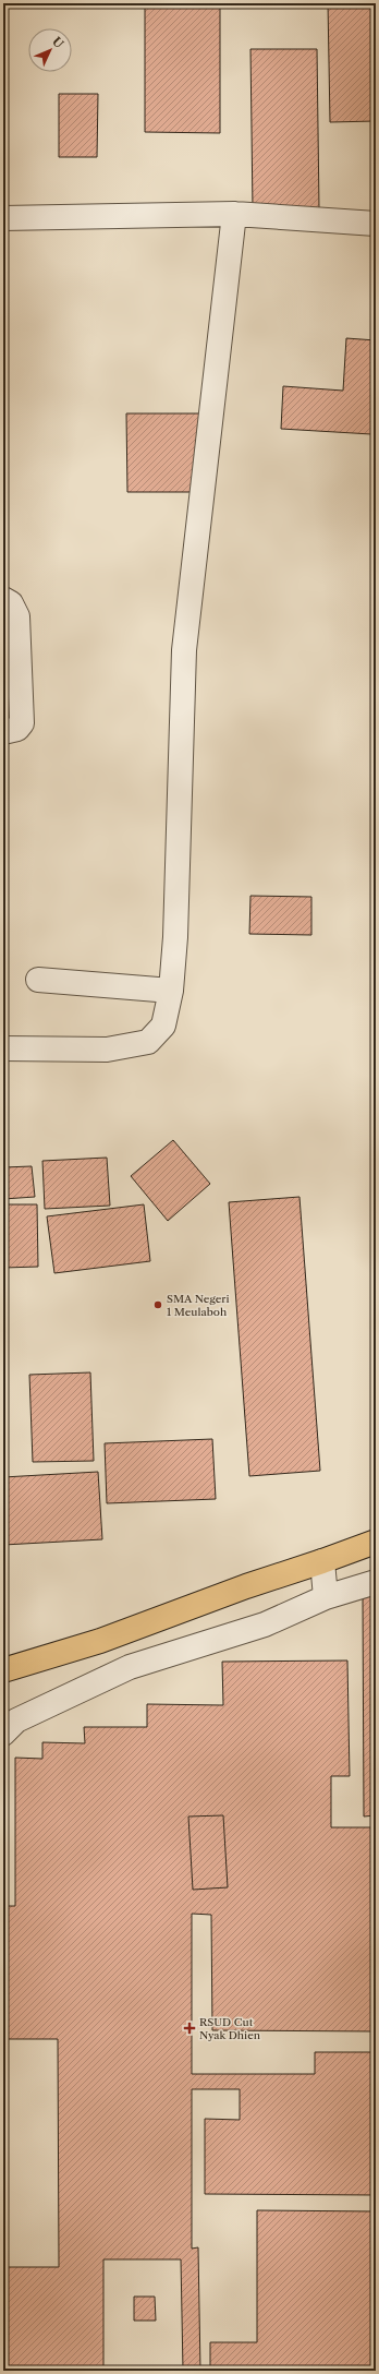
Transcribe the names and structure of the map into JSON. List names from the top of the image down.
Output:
{
  "places": {
    "other": ["SMA Negeri 1 Meulaboh"],
    "health": ["RSUD Cut Nyak Dhien"]
  },
  "north": "top right"
}
